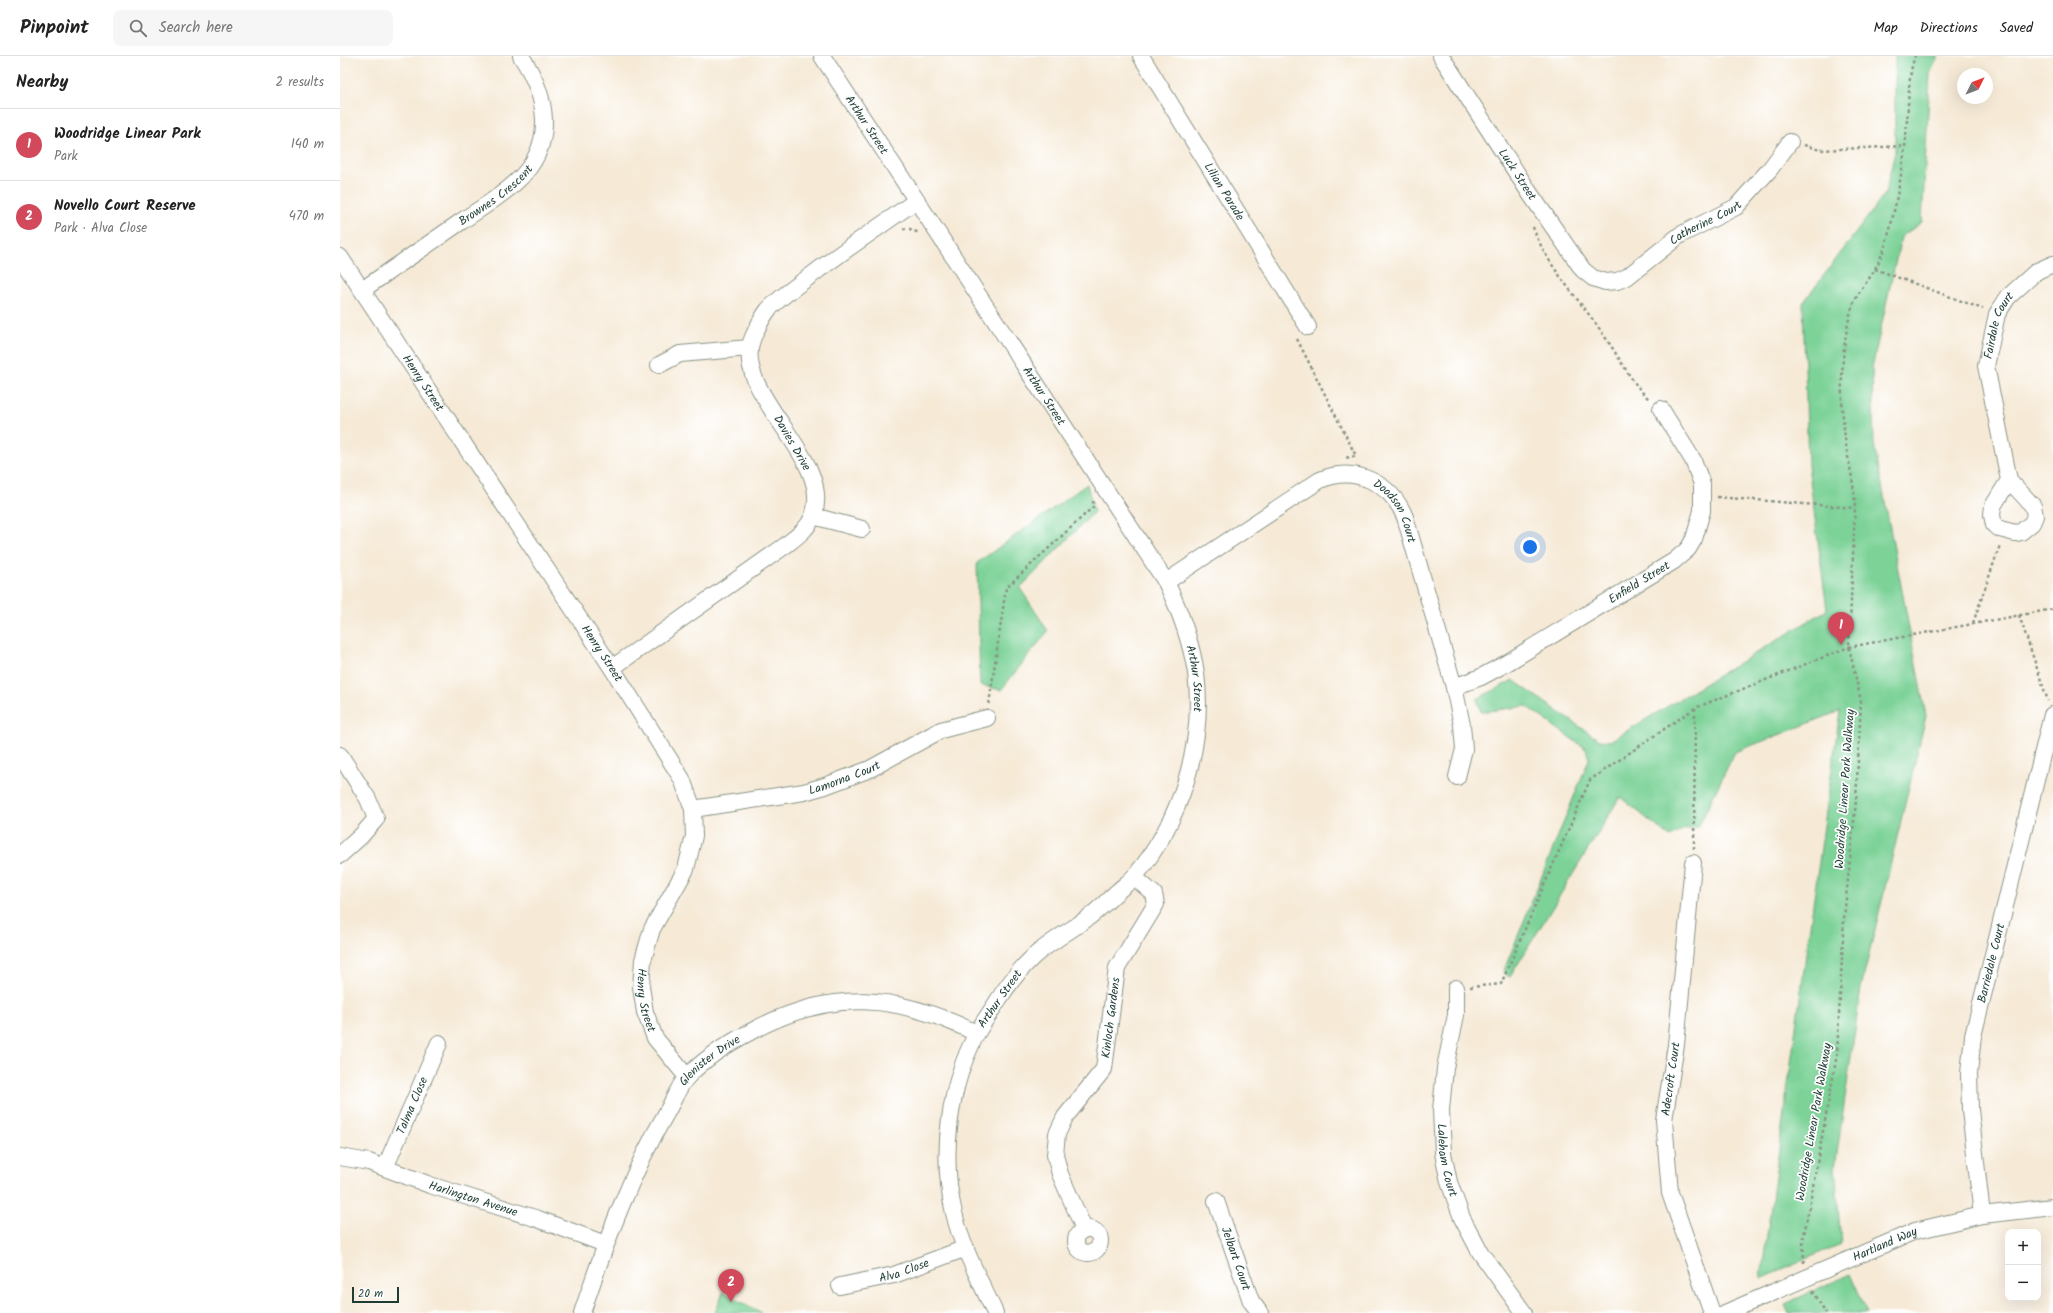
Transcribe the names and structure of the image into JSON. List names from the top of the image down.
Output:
{
  "streets": {
    "street": [
      "Arthur Street",
      "Luck Street",
      "Lilian Parade",
      "Brownes Crescent",
      "Catherine Court",
      "Fairdale Court",
      "Henry Street",
      "Davies Drive",
      "Doodson Court",
      "Enfield Street",
      "Lamorna Court",
      "Barriedale Court",
      "Kinloch Gardens",
      "Glenister Drive",
      "Adecroft Court",
      "Talma Close",
      "Laleham Court",
      "Harlington Avenue",
      "Hartland Way",
      "Jelbart Court",
      "Alva Close"
    ],
    "path": ["Woodridge Linear Park Walkway"]
  },
  "crossings": [
    ["Arthur Street", "Doodson Court"],
    ["Arthur Street", "Kinloch Gardens"],
    ["Arthur Street", "Glenister Drive"],
    ["Arthur Street", "Alva Close"],
    ["Luck Street", "Catherine Court"],
    ["Brownes Crescent", "Henry Street"],
    ["Henry Street", "Davies Drive"],
    ["Henry Street", "Lamorna Court"],
    ["Henry Street", "Glenister Drive"],
    ["Doodson Court", "Enfield Street"],
    ["Woodridge Linear Park Walkway", "Hartland Way"],
    ["Barriedale Court", "Hartland Way"],
    ["Glenister Drive", "Harlington Avenue"],
    ["Talma Close", "Harlington Avenue"]
  ],
  "scale_bar": "20 m",
  "north": "top right",
  "page": {
    "header": "Pinpoint",
    "search": "Search here",
    "nav": ["Map", "Directions", "Saved"],
    "heading": ["Nearby", "2 results"],
    "list": [
      {
        "mark": "1",
        "name": "Woodridge Linear Park",
        "note": "Park",
        "value": "140 m"
      },
      {
        "mark": "2",
        "name": "Novello Court Reserve",
        "note": "Park · Alva Close",
        "value": "470 m"
      }
    ],
    "pins": ["1", "2"],
    "map_buttons": ["+", "−"],
    "scale": "20 m"
  }
}
